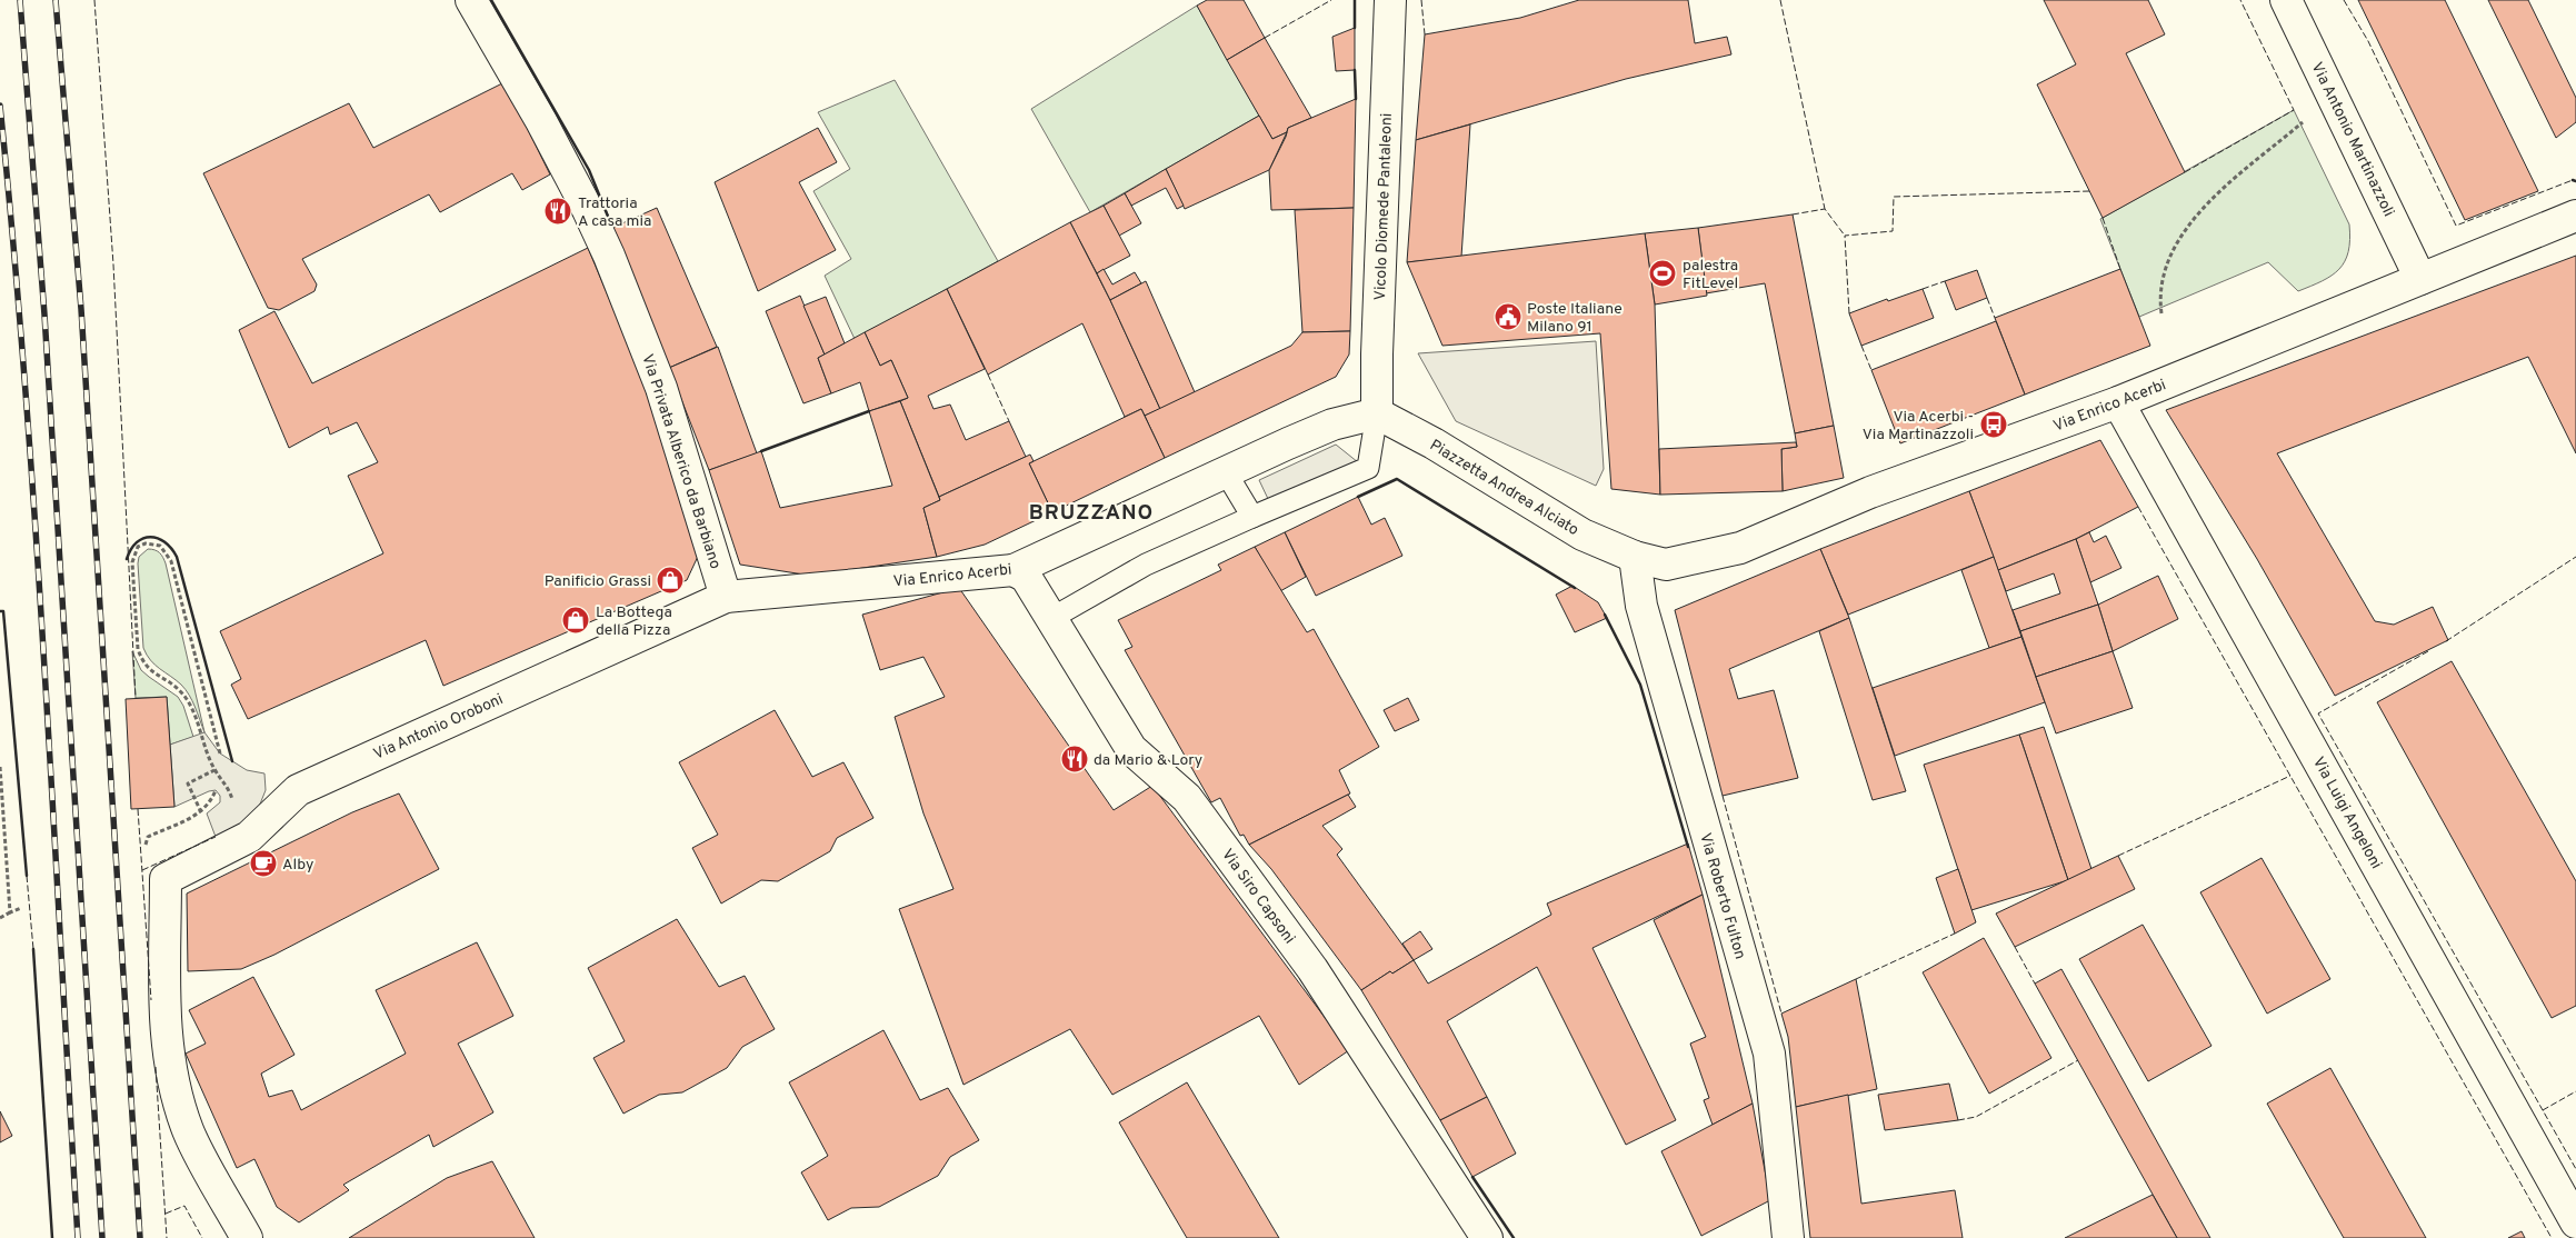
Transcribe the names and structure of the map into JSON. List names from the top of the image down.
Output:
{
  "streets": {
    "street": [
      "Via Antonio Martinazzoli",
      "Vicolo Diomede Pantaleoni",
      "Via Enrico Acerbi",
      "Via Privata Alberico da Barbiano",
      "Piazzetta Andrea Alciato",
      "Via Antonio Oroboni",
      "Via Luigi Angeloni",
      "Via Siro Capsoni",
      "Via Roberto Fulton"
    ]
  },
  "crossings": [
    ["Via Antonio Martinazzoli", "Via Enrico Acerbi"],
    ["Vicolo Diomede Pantaleoni", "Via Enrico Acerbi"],
    ["Vicolo Diomede Pantaleoni", "Piazzetta Andrea Alciato"],
    ["Via Enrico Acerbi", "Via Privata Alberico da Barbiano"],
    ["Via Enrico Acerbi", "Piazzetta Andrea Alciato"],
    ["Via Enrico Acerbi", "Via Antonio Oroboni"],
    ["Via Enrico Acerbi", "Via Luigi Angeloni"],
    ["Via Enrico Acerbi", "Via Siro Capsoni"],
    ["Via Enrico Acerbi", "Via Roberto Fulton"],
    ["Via Privata Alberico da Barbiano", "Via Antonio Oroboni"],
    ["Piazzetta Andrea Alciato", "Via Roberto Fulton"]
  ],
  "districts": ["BRUZZANO"],
  "places": {
    "restaurant": ["Trattoria A casa mia", "da Mario & Lory"],
    "sports": ["palestra FitLevel"],
    "public building": ["Poste Italiane Milano 91"],
    "bus stop": ["Via Acerbi - Via Martinazzoli"],
    "shop": ["Panificio Grassi", "La Bottega della Pizza"],
    "cafe": ["Alby"]
  }
}
